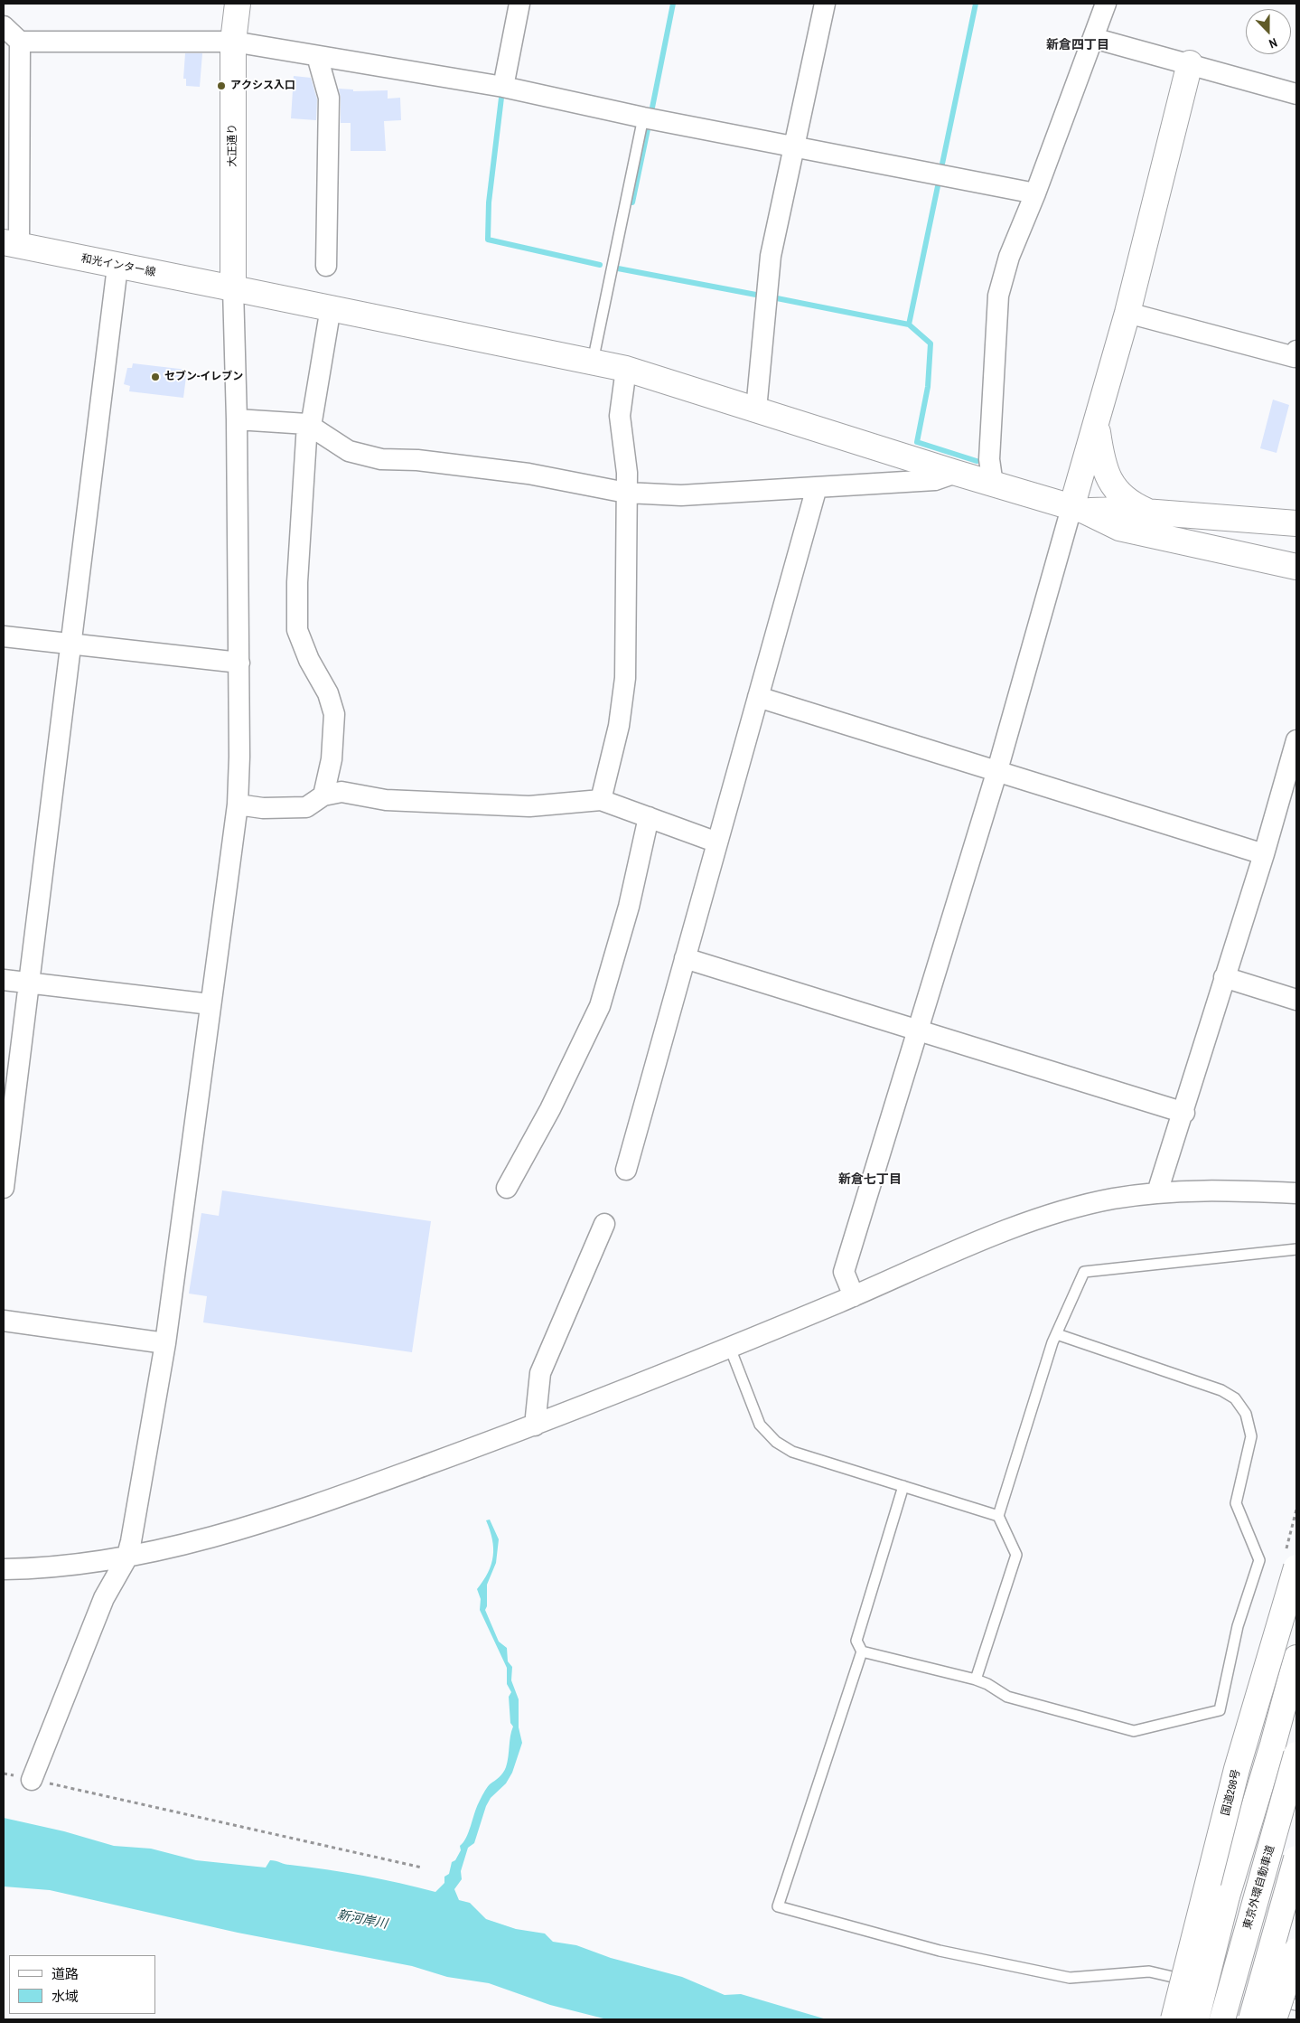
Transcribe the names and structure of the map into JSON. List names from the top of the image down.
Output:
{
  "streets": {
    "main road": [
      "大正通り",
      "和光インター線",
      "国道298号",
      "東京外環自動車道"
    ]
  },
  "crossings": [
    ["大正通り", "和光インター線"]
  ],
  "districts": ["新倉四丁目", "新倉七丁目"],
  "water": ["新河岸川"],
  "places": ["アクシス入口", "セブン-イレブン"],
  "legend": ["道路", "水域"],
  "north": "bottom"
}
